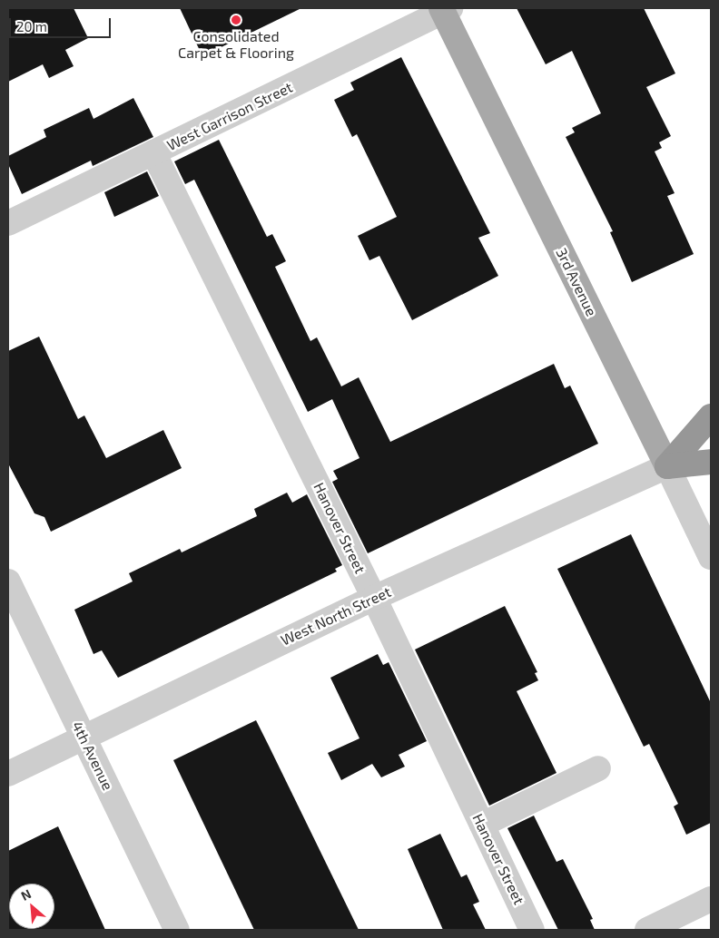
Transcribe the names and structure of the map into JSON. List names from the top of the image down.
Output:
{
  "streets": {
    "main road": ["3rd Avenue"],
    "street": [
      "West Garrison Street",
      "Hanover Street",
      "West North Street",
      "4th Avenue"
    ]
  },
  "crossings": [
    ["West Garrison Street", "3rd Avenue"],
    ["West Garrison Street", "Hanover Street"],
    ["3rd Avenue", "West North Street"],
    ["Hanover Street", "West North Street"],
    ["West North Street", "4th Avenue"]
  ],
  "places": ["Consolidated Carpet & Flooring"],
  "scale_bar": "20 m",
  "north": "top left"
}
